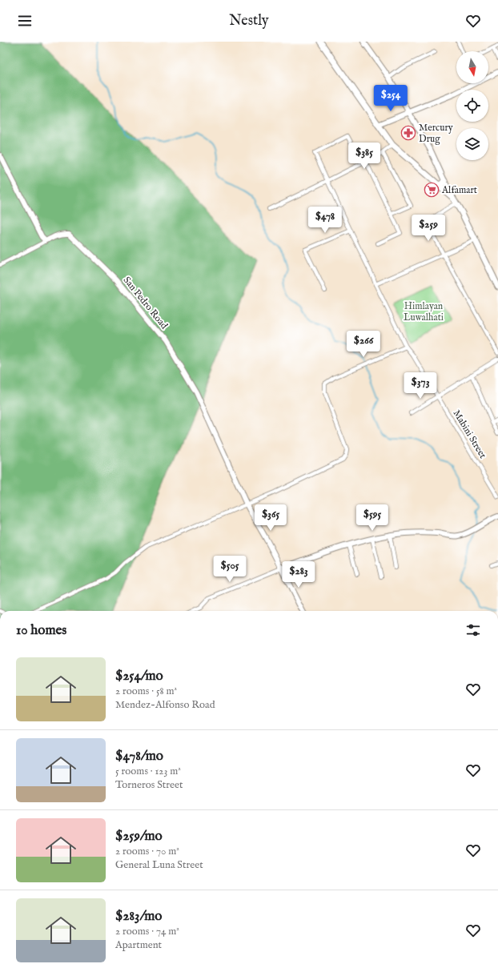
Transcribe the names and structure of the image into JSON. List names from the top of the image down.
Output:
{
  "streets": {
    "street": ["San Pedro Road", "Mabini Street"]
  },
  "parks": ["Himlayan Luwalhati"],
  "places": {
    "pharmacy": ["Mercury Drug"],
    "supermarket": ["Alfamart"]
  },
  "north": "bottom",
  "page": {
    "header": "Nestly",
    "price": [
      "$254",
      "$385",
      "$478",
      "$259",
      "$266",
      "$373",
      "$365",
      "$595",
      "$505",
      "$283"
    ],
    "heading": "10 homes",
    "list": [
      {
        "name": "$254/mo",
        "note": "2 rooms · 58 m² · Mendez-Alfonso Road"
      },
      {
        "name": "$478/mo",
        "note": "5 rooms · 123 m² · Torneros Street"
      },
      {
        "name": "$259/mo",
        "note": "2 rooms · 70 m² · General Luna Street"
      },
      {
        "name": "$283/mo",
        "note": "2 rooms · 74 m² · Apartment"
      }
    ]
  }
}
